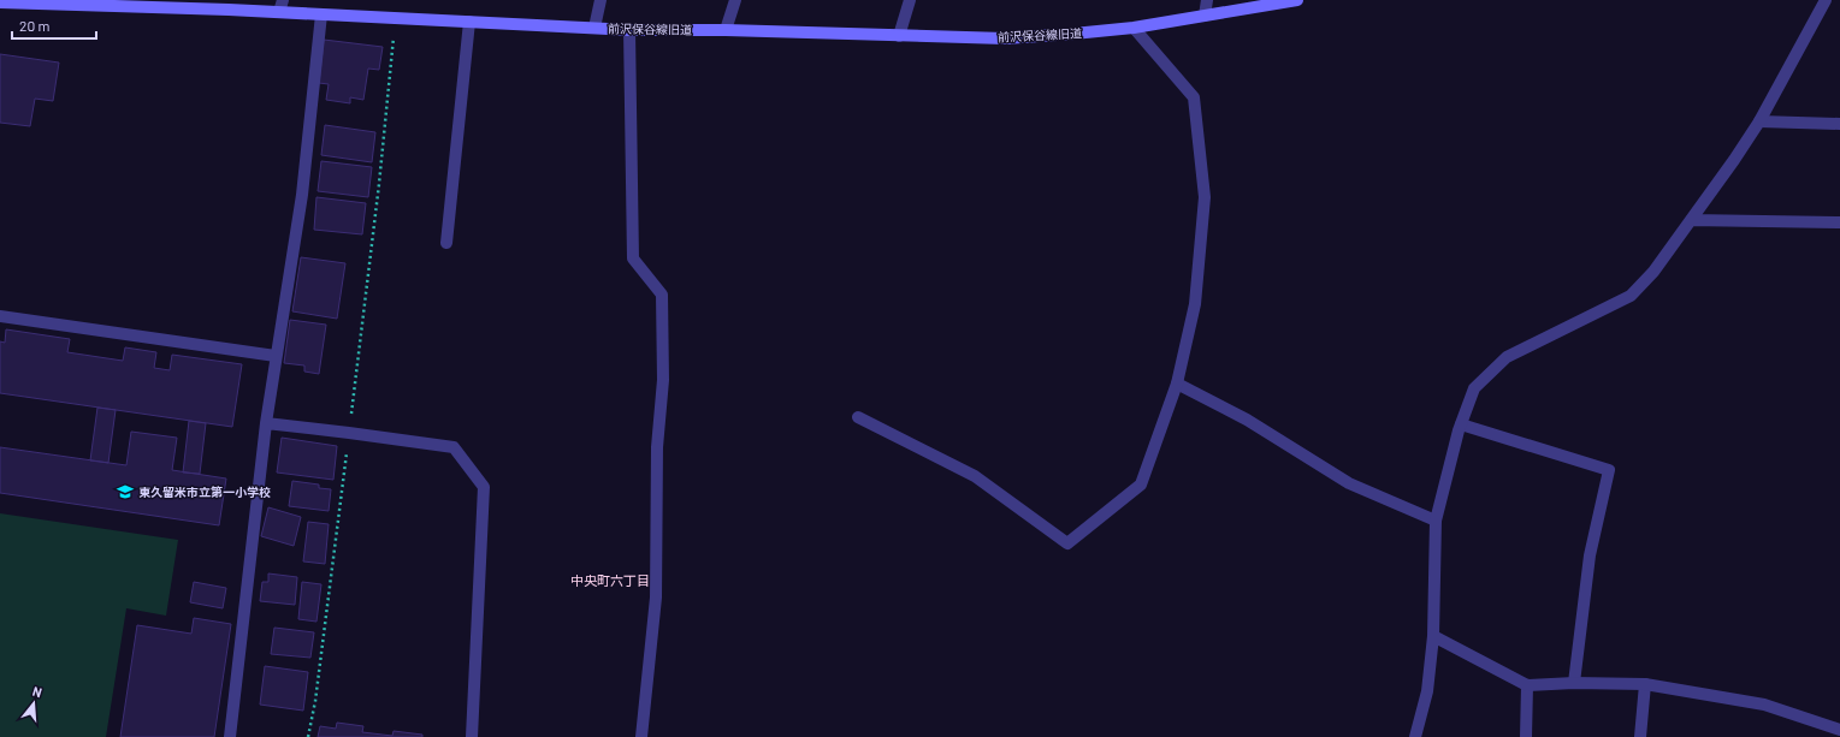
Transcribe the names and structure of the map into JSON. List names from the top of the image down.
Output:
{
  "streets": {
    "street": ["前沢保谷線旧道"]
  },
  "districts": ["中央町六丁目"],
  "places": {
    "school or university": ["東久留米市立第一小学校"]
  },
  "scale_bar": "20 m",
  "north": "top"
}
